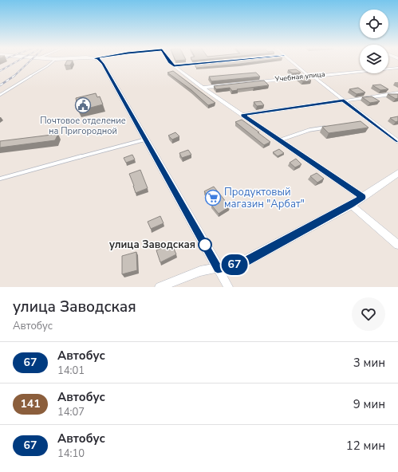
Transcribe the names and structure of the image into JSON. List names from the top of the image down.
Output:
{
  "streets": {
    "street": ["Учебная улица"]
  },
  "places": {
    "public building": ["Почтовое отделение на Пригородной"],
    "supermarket": ["Продуктовый магазин \"Арбат\""],
    "other": ["улица Заводская"]
  },
  "lines": ["bus line 67"],
  "page": {
    "on_map": "67",
    "heading": ["улица Заводская", "Автобус"],
    "list": [
      {
        "mark": "67",
        "name": "Автобус",
        "note": "14:01",
        "value": "3 мин"
      },
      {
        "mark": "141",
        "name": "Автобус",
        "note": "14:07",
        "value": "9 мин"
      },
      {
        "mark": "67",
        "name": "Автобус",
        "note": "14:10",
        "value": "12 мин"
      }
    ]
  }
}
